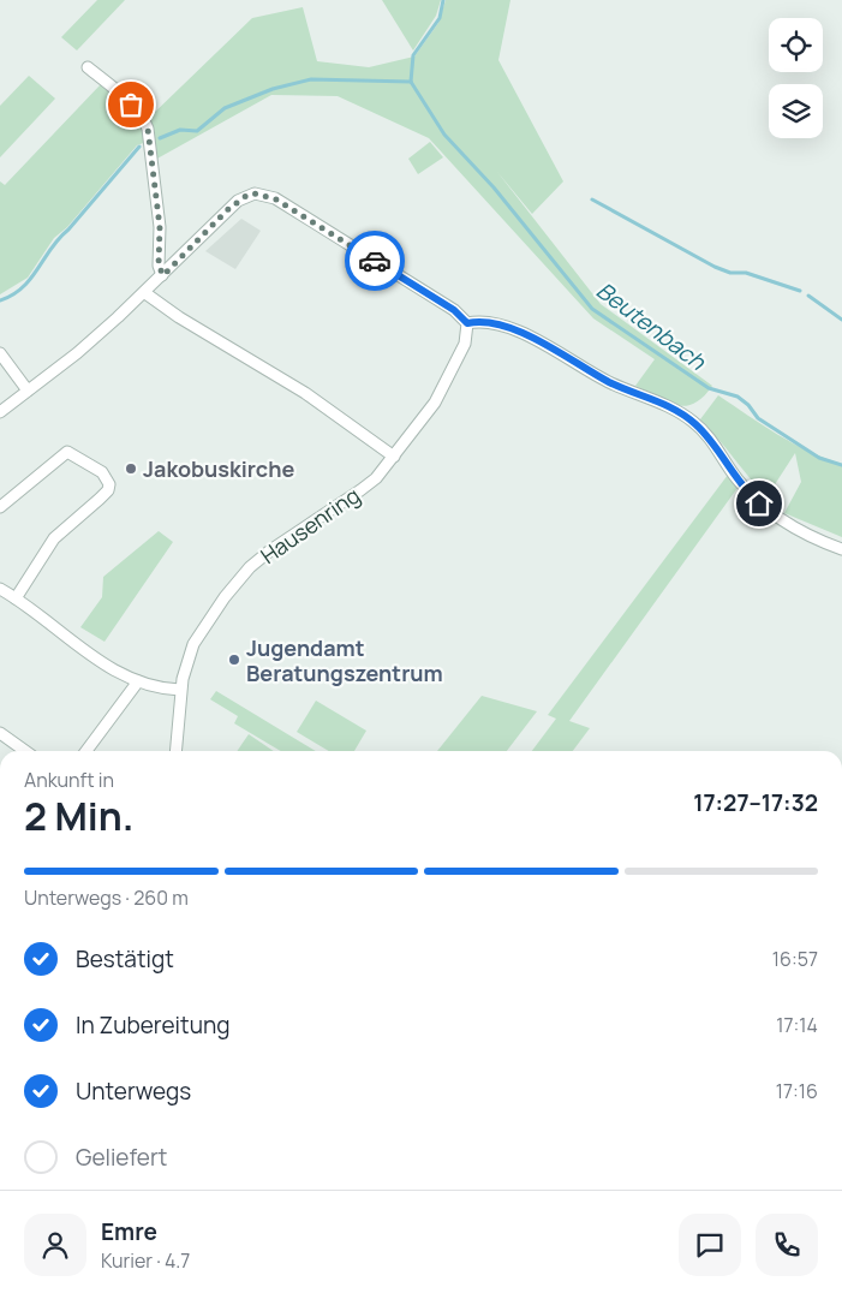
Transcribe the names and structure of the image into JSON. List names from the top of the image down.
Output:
{
  "streets": {
    "street": ["Hausenring"]
  },
  "water": ["Beutenbach"],
  "places": ["Jakobuskirche", "Jugendamt Beratungszentrum"],
  "page": {
    "heading": ["2 Min.", "Ankunft in", "17:27–17:32"],
    "panel": ["Emre", "Kurier · 4.7"],
    "bar": "Unterwegs · 260 m",
    "list": [
      ["Bestätigt", "16:57"],
      ["In Zubereitung", "17:14"],
      ["Unterwegs", "17:16"],
      "Geliefert"
    ]
  }
}
